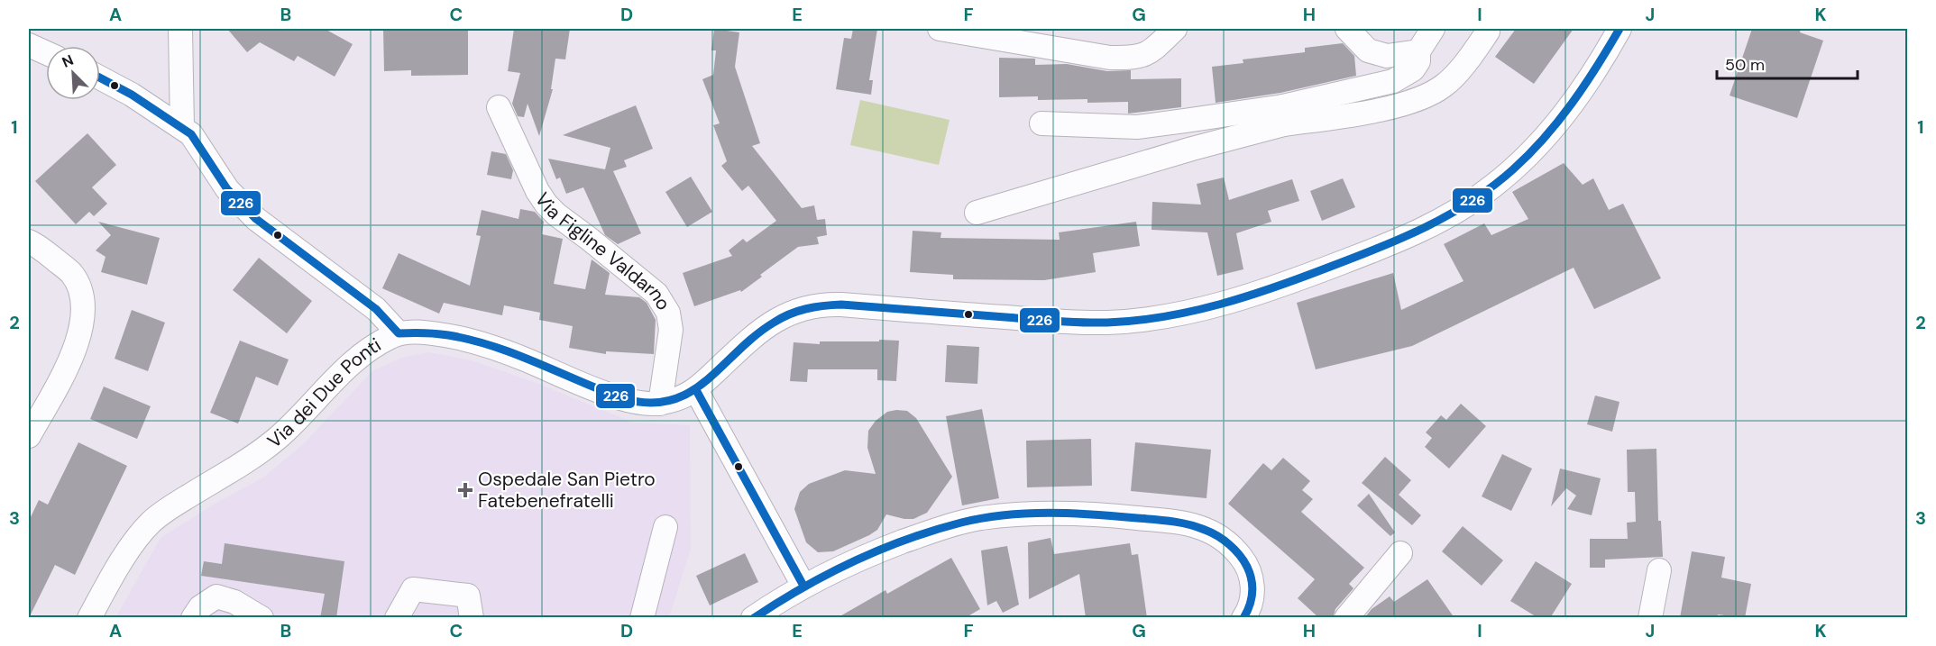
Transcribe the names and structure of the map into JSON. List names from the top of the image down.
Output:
{
  "streets": {
    "street": ["Via Figline Valdarno", "Via dei Due Ponti"]
  },
  "crossings": [
    ["Via Figline Valdarno", "Via dei Due Ponti"]
  ],
  "places": {
    "health": ["Ospedale San Pietro Fatebenefratelli"]
  },
  "lines": ["transit line 226"],
  "scale_bar": "50 m",
  "north": "top left",
  "grid": {
    "columns": [
      "A",
      "B",
      "C",
      "D",
      "E",
      "F",
      "G",
      "H",
      "I",
      "J",
      "K"
    ],
    "rows": ["1", "2", "3"]
  }
}
